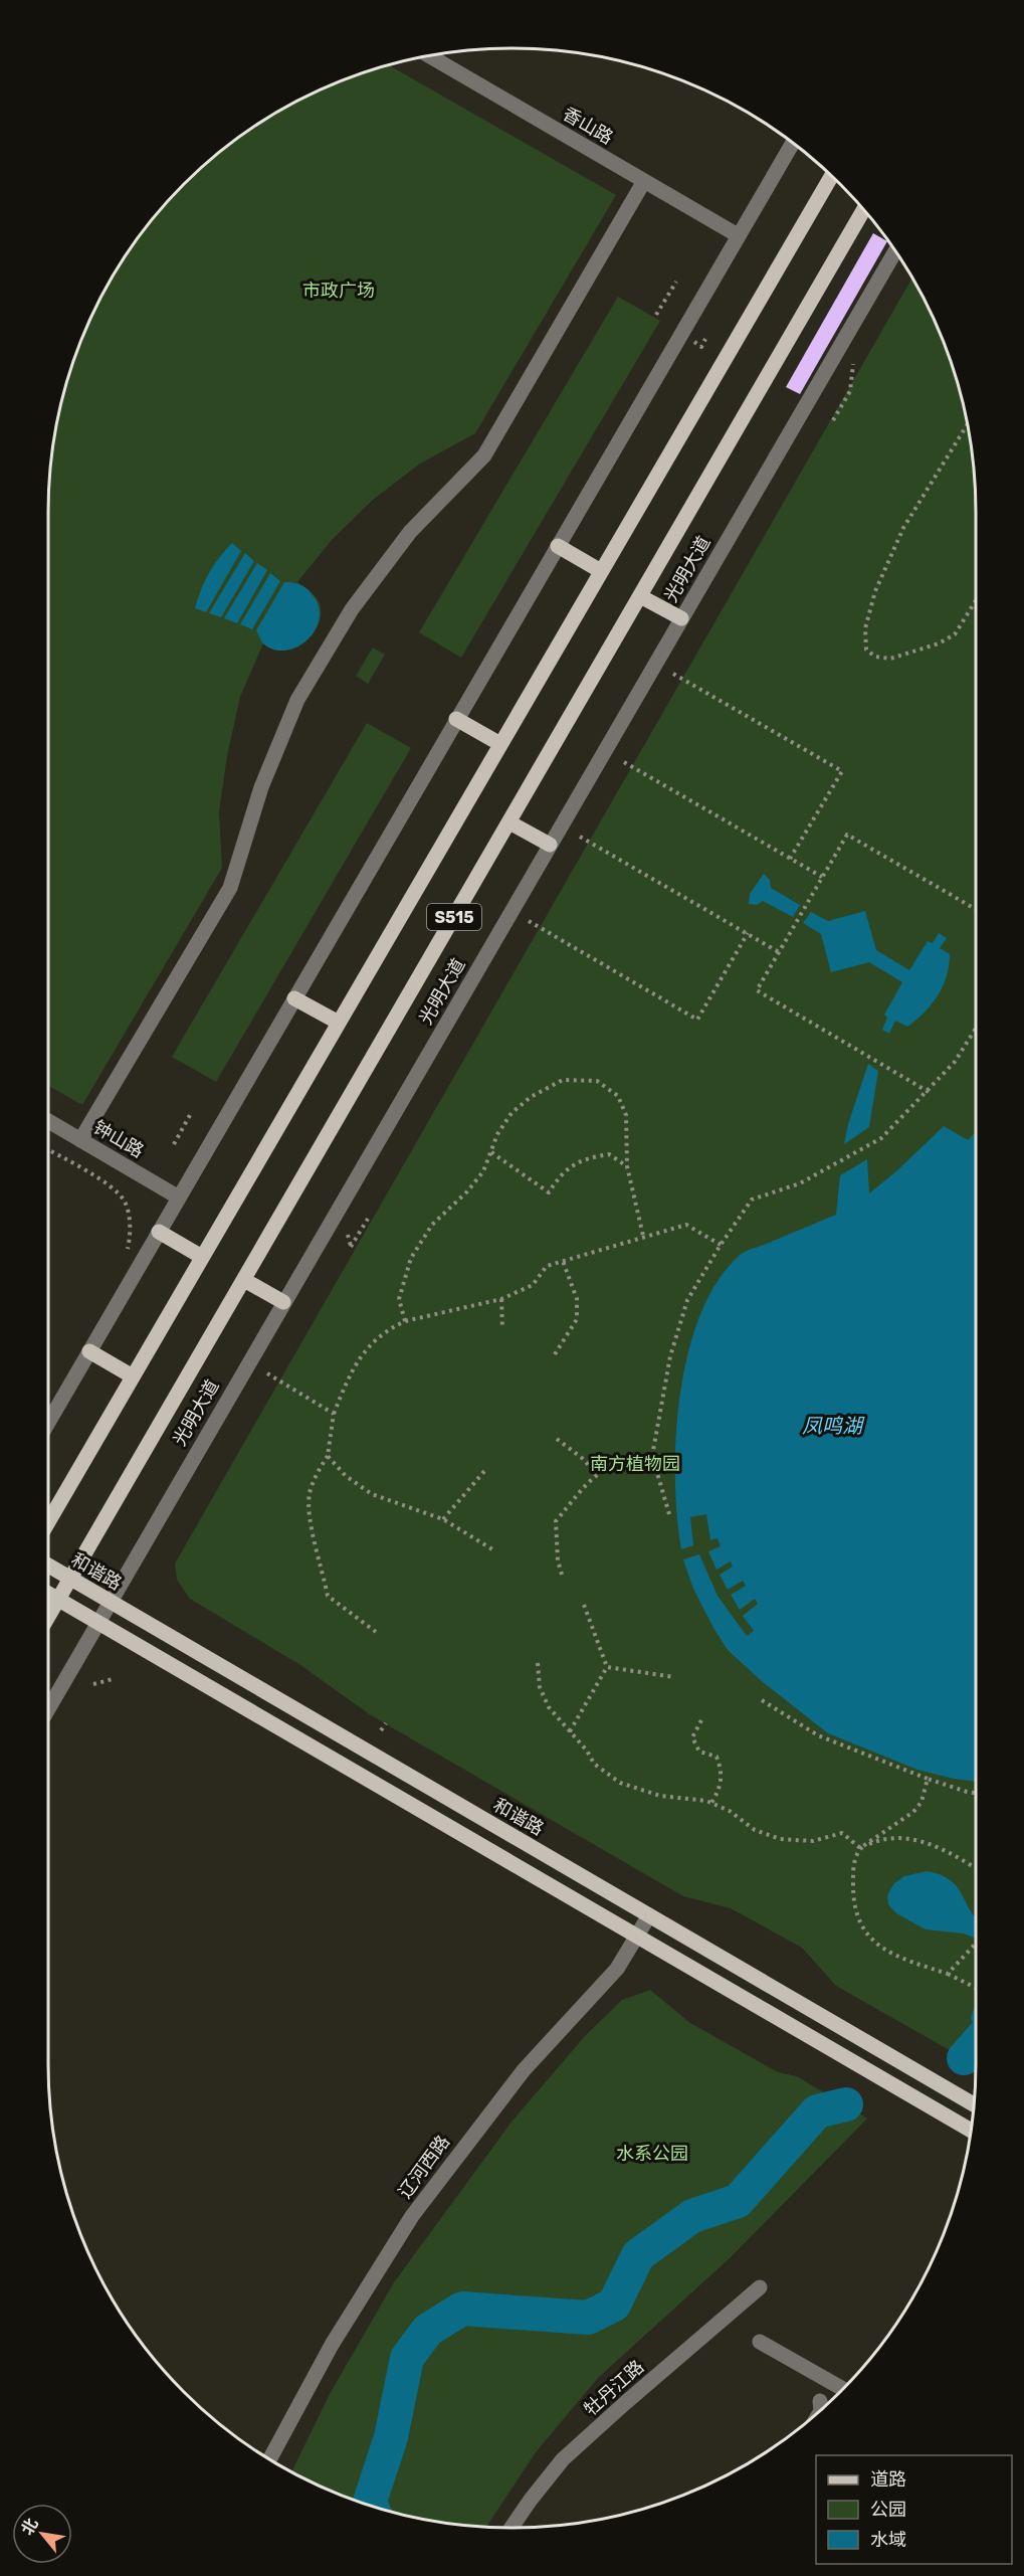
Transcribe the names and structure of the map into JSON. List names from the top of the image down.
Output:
{
  "streets": {
    "main road": ["光明大道", "S515", "和谐路"],
    "street": [
      "香山路",
      "钟山路",
      "辽河西路",
      "牡丹江路"
    ]
  },
  "crossings": [
    ["光明大道", "和谐路"],
    ["和谐路", "辽河西路"]
  ],
  "water": ["凤鸣湖"],
  "parks": ["市政广场", "南方植物园", "水系公园"],
  "legend": ["道路", "公园", "水域"],
  "north": "top left"
}
